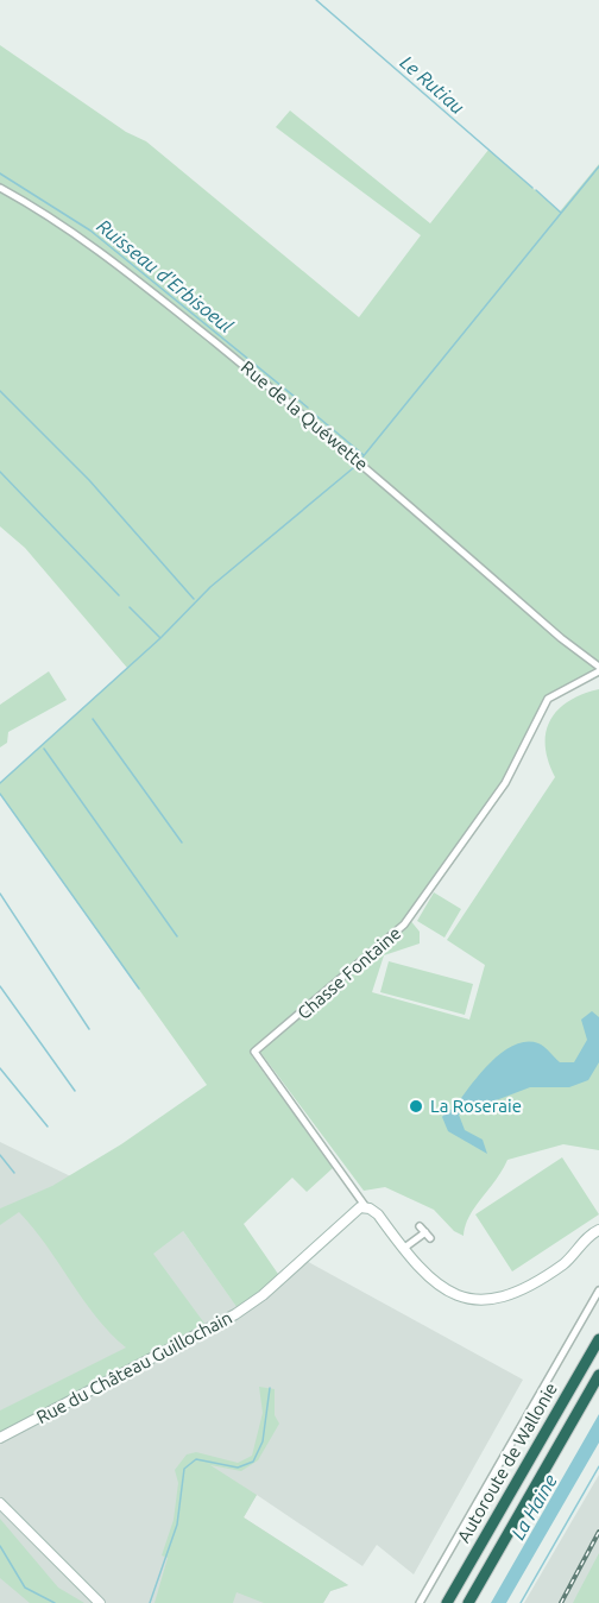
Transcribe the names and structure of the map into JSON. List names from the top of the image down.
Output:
{
  "streets": {
    "highway": ["Autoroute de Wallonie"],
    "street": ["Rue de la Quéwette", "Chasse Fontaine", "Rue du Château Guillochain"]
  },
  "crossings": [
    ["Rue de la Quéwette", "Chasse Fontaine"],
    ["Chasse Fontaine", "Rue du Château Guillochain"]
  ],
  "water": ["Le Rutiau", "Ruisseau d'Erbisoeul", "La Haine"],
  "places": ["La Roseraie"]
}
